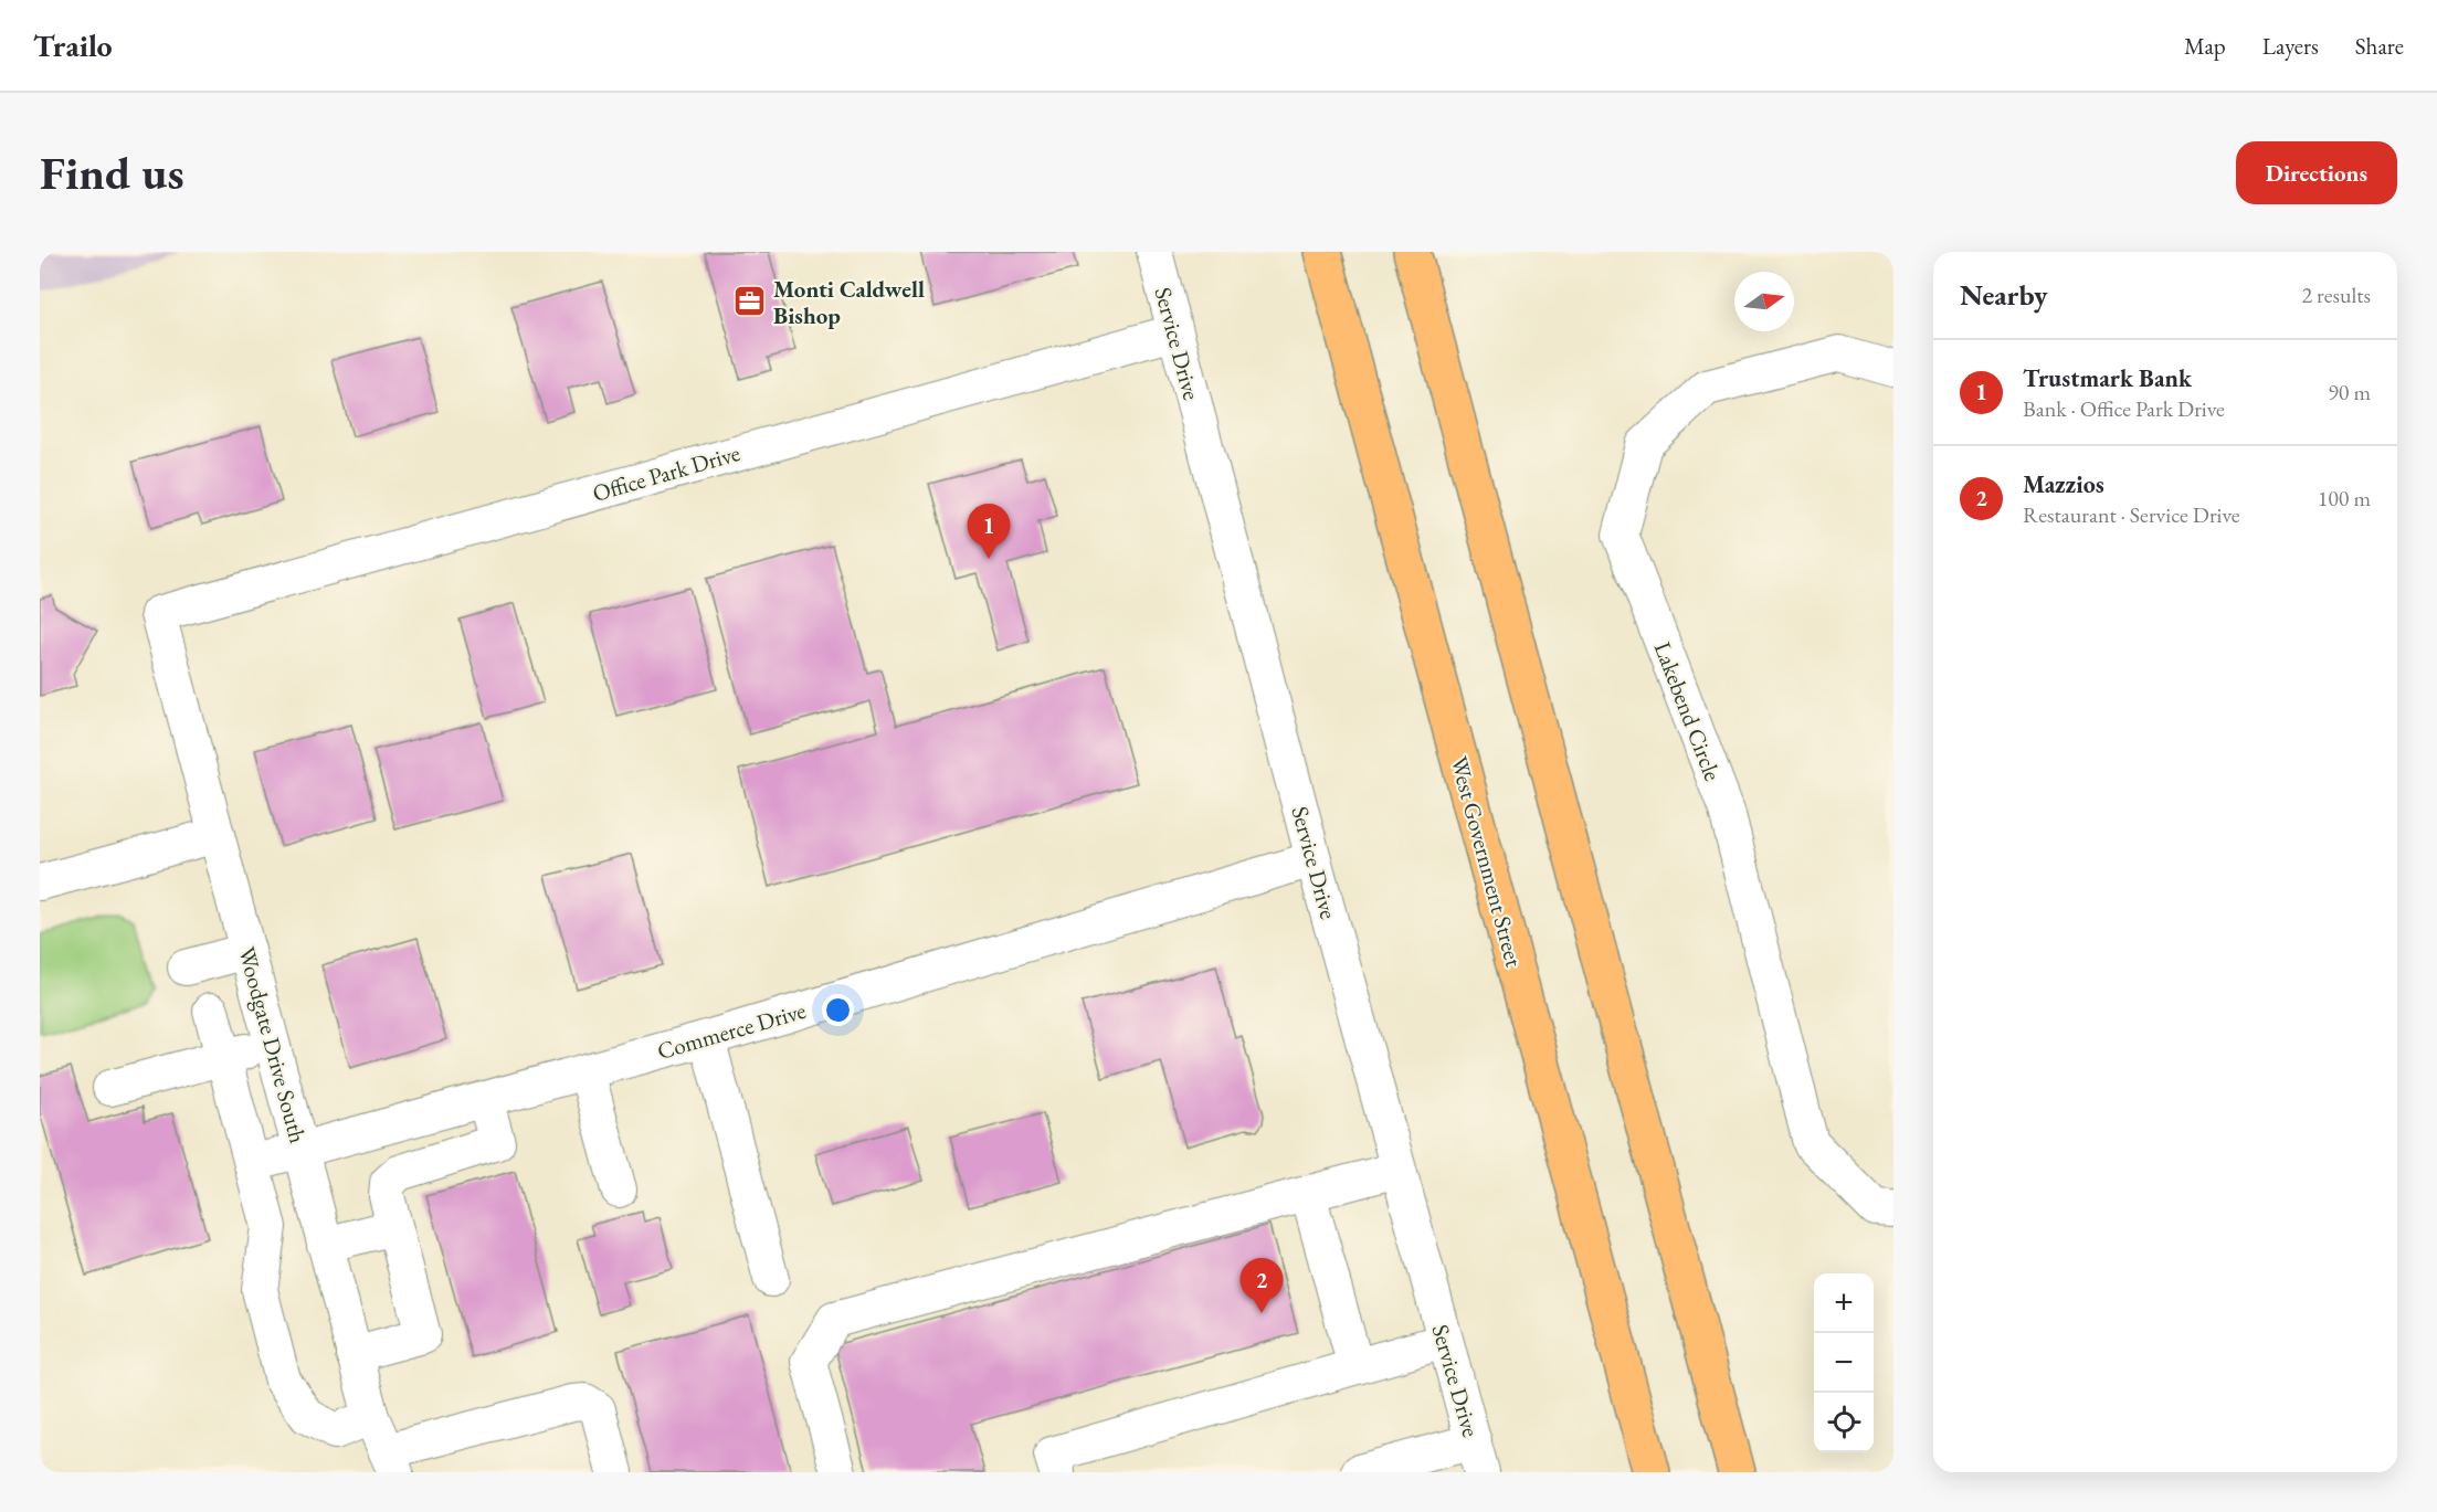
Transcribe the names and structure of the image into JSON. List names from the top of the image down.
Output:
{
  "streets": {
    "main road": ["West Government Street"],
    "street": [
      "Service Drive",
      "Office Park Drive",
      "Lakebend Circle",
      "Commerce Drive",
      "Woodgate Drive South"
    ]
  },
  "crossings": [
    ["Service Drive", "Office Park Drive"],
    ["Service Drive", "Commerce Drive"],
    ["Office Park Drive", "Woodgate Drive South"],
    ["Commerce Drive", "Woodgate Drive South"]
  ],
  "places": {
    "office": ["Monti Caldwell Bishop"]
  },
  "north": "right",
  "page": {
    "header": "Trailo",
    "nav": ["Map", "Layers", "Share"],
    "buttons": "Directions",
    "title": "Find us",
    "heading": ["Nearby", "2 results"],
    "list": [
      {
        "mark": "1",
        "name": "Trustmark Bank",
        "note": "Bank · Office Park Drive",
        "value": "90 m"
      },
      {
        "mark": "2",
        "name": "Mazzios",
        "note": "Restaurant · Service Drive",
        "value": "100 m"
      }
    ],
    "pins": ["1", "2"],
    "map_buttons": ["+", "−"]
  }
}
